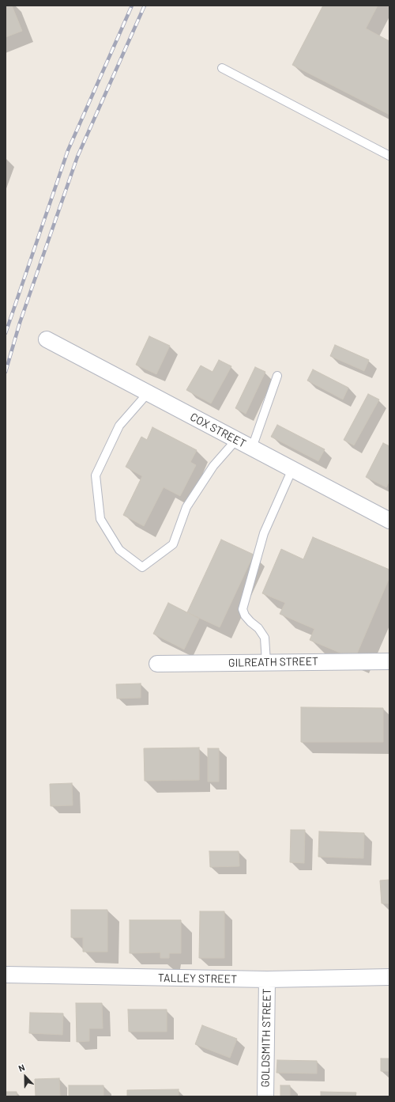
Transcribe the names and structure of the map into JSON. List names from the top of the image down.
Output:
{
  "streets": {
    "street": [
      "COX STREET",
      "GILREATH STREET",
      "TALLEY STREET",
      "GOLDSMITH STREET"
    ]
  },
  "crossings": [
    ["TALLEY STREET", "GOLDSMITH STREET"]
  ],
  "north": "top"
}
